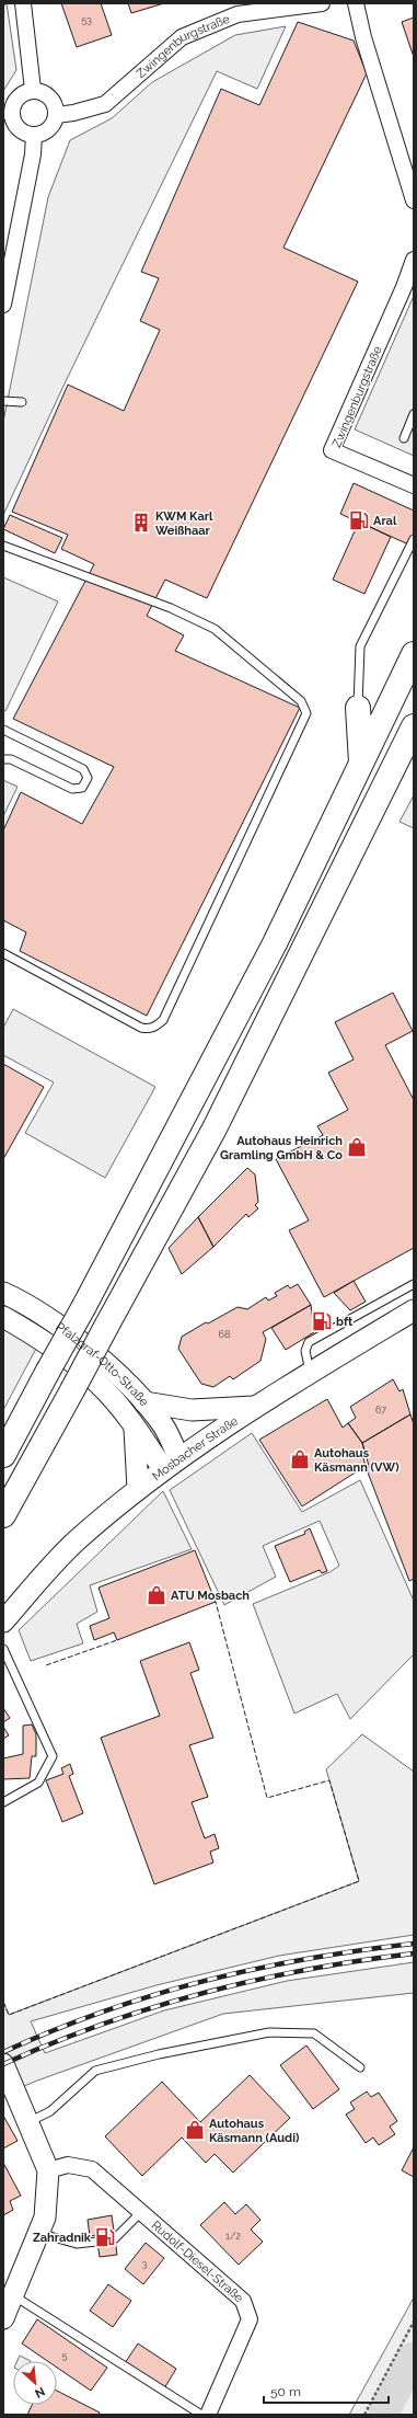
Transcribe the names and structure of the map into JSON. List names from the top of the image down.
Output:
{
  "streets": {
    "street": [
      "Zwingenburgstraße",
      "Pfalzgraf-Otto-Straße",
      "Mosbacher Straße",
      "Rudolf-Diesel-Straße"
    ]
  },
  "crossings": [
    ["Pfalzgraf-Otto-Straße", "Mosbacher Straße"]
  ],
  "places": {
    "fuel station": ["Aral", "bft", "Zahradnik"],
    "building": ["KWM Karl Weißhaar"],
    "shop": [
      "Autohaus Heinrich Gramling GmbH & Co",
      "Autohaus Käsmann (VW)",
      "ATU Mosbach",
      "Autohaus Käsmann (Audi)"
    ]
  },
  "house_numbers": [
    "53",
    "68",
    "67",
    "1/2",
    "3",
    "5"
  ],
  "scale_bar": "50 m",
  "north": "bottom right"
}
